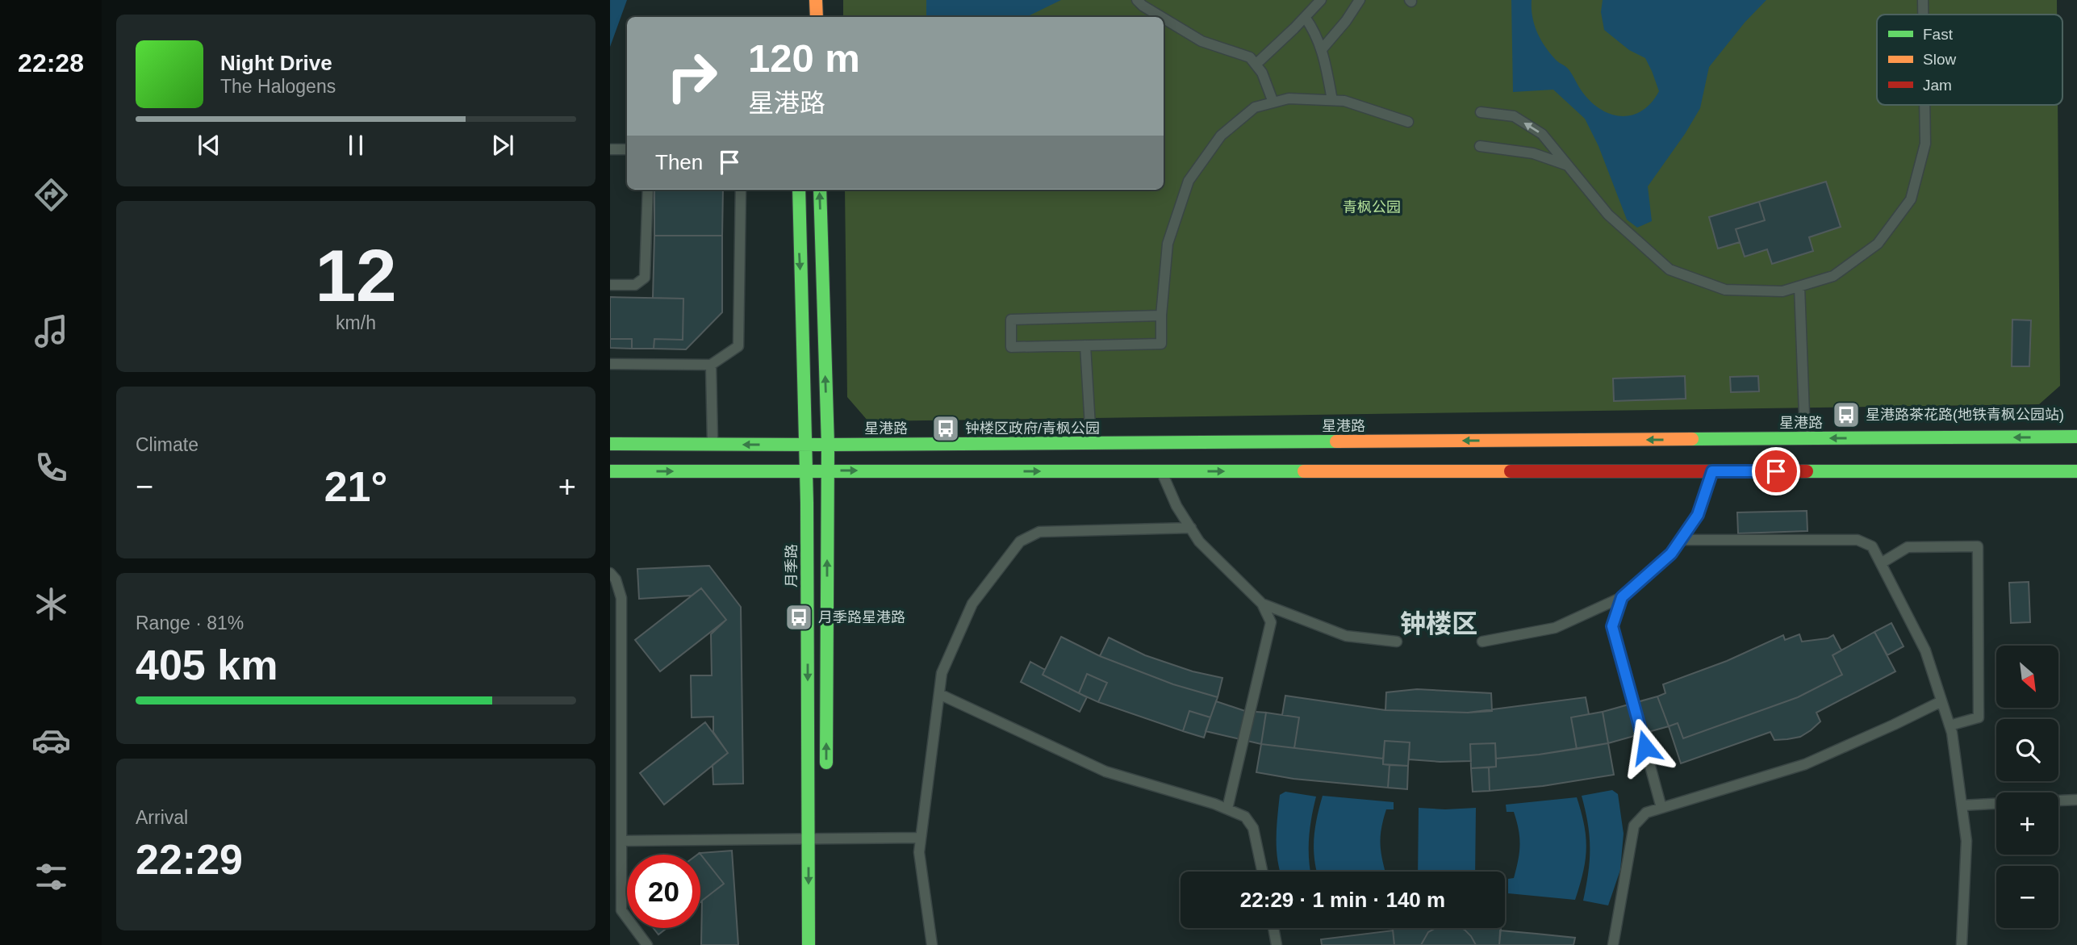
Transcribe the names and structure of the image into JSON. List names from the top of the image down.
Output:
{
  "streets": {
    "main road": ["星港路", "月季路"]
  },
  "crossings": [
    ["星港路", "月季路"]
  ],
  "districts": ["钟楼区"],
  "parks": ["青枫公园"],
  "places": {
    "bus stop": ["星港路茶花路(地铁青枫公园站)", "钟楼区政府/青枫公园", "月季路星港路"]
  },
  "legend": ["Fast", "Slow", "Jam"],
  "north": "bottom right",
  "page": {
    "tabs": "22:28",
    "turn": ["120 m", "星港路"],
    "song": ["Night Drive", "The Halogens"],
    "then": "Then",
    "tile": [
      ["12", "km/h"],
      "Climate",
      ["Range · 81%", "405 km"],
      ["Arrival", "22:29"]
    ],
    "heat": ["−", "21°", "+"],
    "map_buttons": ["+", "−"],
    "limit": "20",
    "trip": "22:29 · 1 min · 140 m"
  }
}
